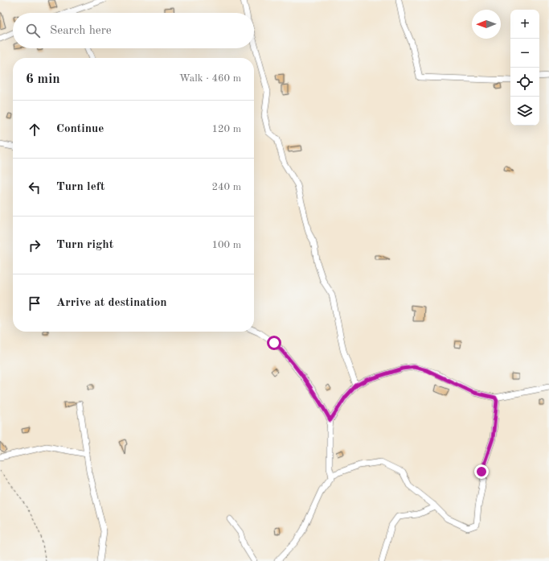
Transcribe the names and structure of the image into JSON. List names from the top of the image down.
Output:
{
  "north": "left",
  "page": {
    "map_buttons": ["+", "−"],
    "search": "Search here",
    "heading": ["6 min", "Walk · 460 m"],
    "list": [
      ["Continue", "120 m"],
      ["Turn left", "240 m"],
      ["Turn right", "100 m"],
      "Arrive at destination"
    ]
  }
}
